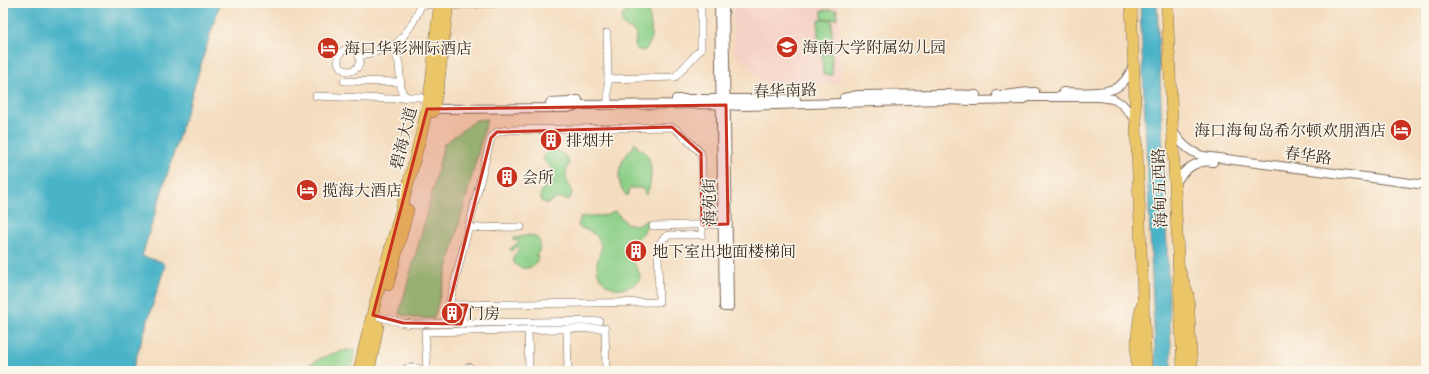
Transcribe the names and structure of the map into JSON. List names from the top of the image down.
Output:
{
  "streets": {
    "main road": ["碧海大道", "海甸五西路"],
    "street": ["春华南路", "春华路", "海苑街"]
  },
  "crossings": [
    ["春华南路", "碧海大道"],
    ["春华南路", "海甸五西路"],
    ["春华南路", "海苑街"],
    ["春华路", "海甸五西路"]
  ],
  "places": {
    "school or university": ["海南大学附属幼儿园"],
    "hotel": ["海口华彩洲际酒店", "海口海甸岛希尔顿欢朋酒店", "揽海大酒店"],
    "building": [
      "排烟井",
      "会所",
      "地下室出地面楼梯间",
      "门房"
    ]
  }
}
